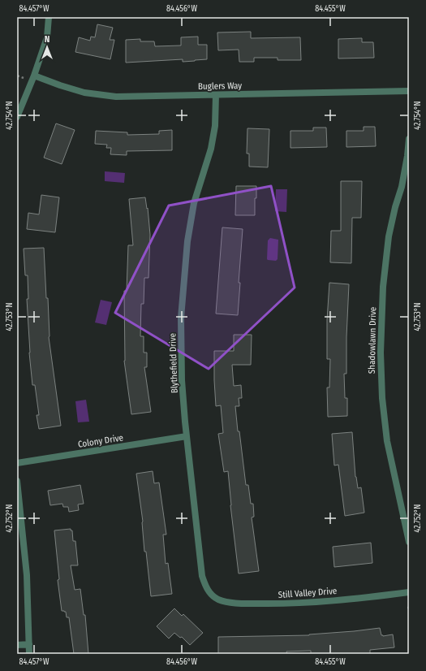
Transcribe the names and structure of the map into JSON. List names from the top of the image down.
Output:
{
  "streets": {
    "street": [
      "Buglers Way",
      "Shadowlawn Drive",
      "Blythefield Drive",
      "Colony Drive",
      "Still Valley Drive"
    ]
  },
  "crossings": [
    ["Buglers Way", "Blythefield Drive"],
    ["Blythefield Drive", "Colony Drive"],
    ["Blythefield Drive", "Still Valley Drive"]
  ],
  "north": "top",
  "coordinates": [
    "84.457°W",
    "84.456°W",
    "84.455°W",
    "42.754°N",
    "42.753°N",
    "42.752°N"
  ]
}
